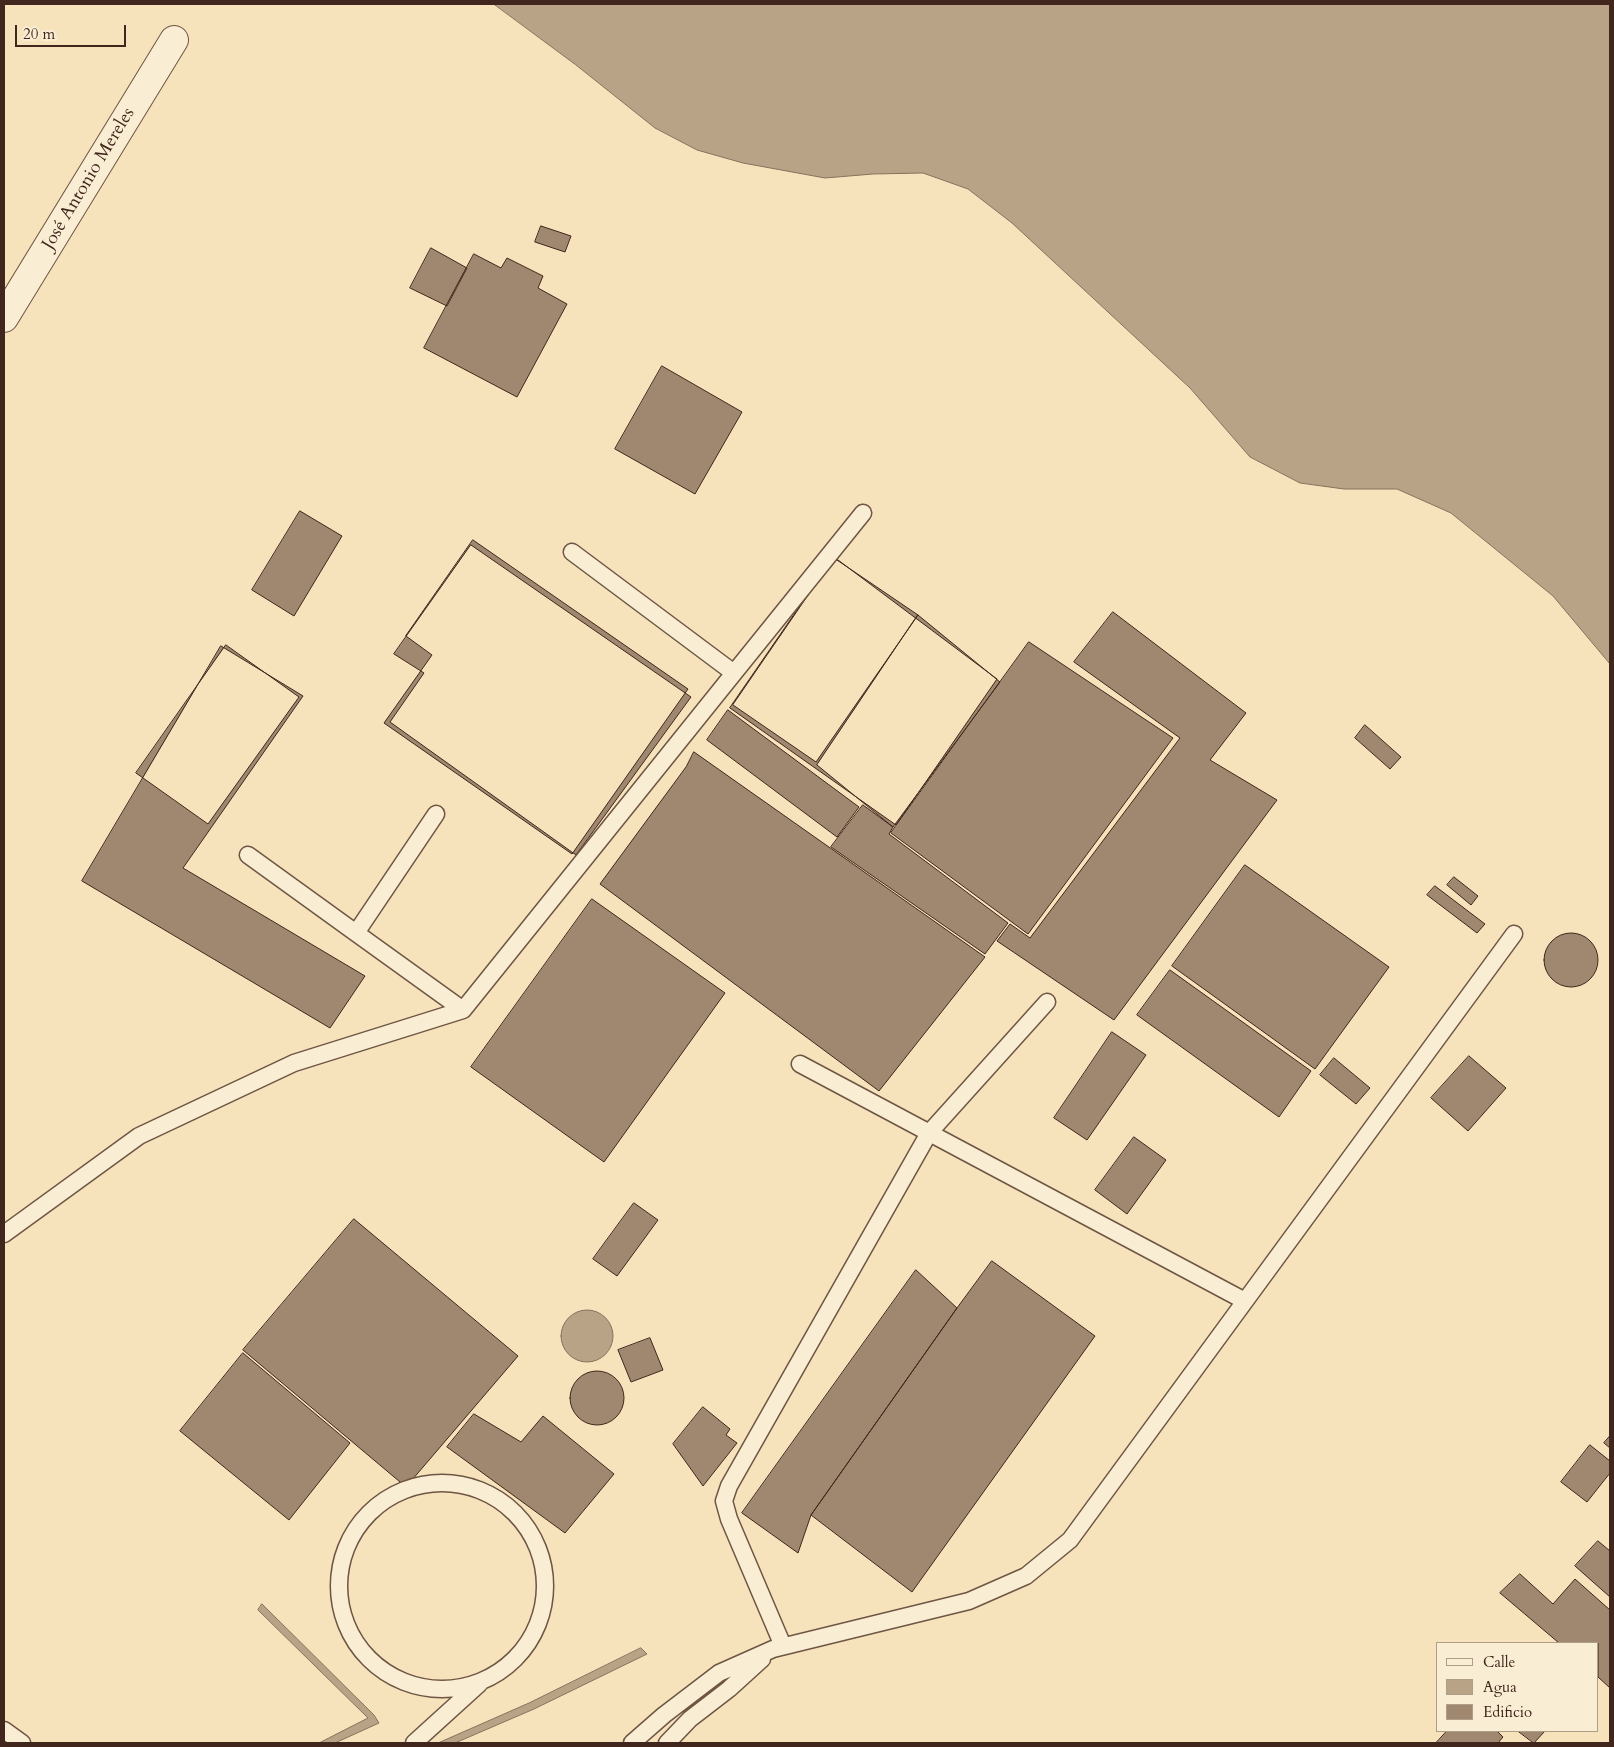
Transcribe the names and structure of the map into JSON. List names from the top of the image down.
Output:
{
  "streets": {
    "street": ["José Antonio Mereles"]
  },
  "legend": ["Calle", "Agua", "Edificio"],
  "scale_bar": "20 m"
}
